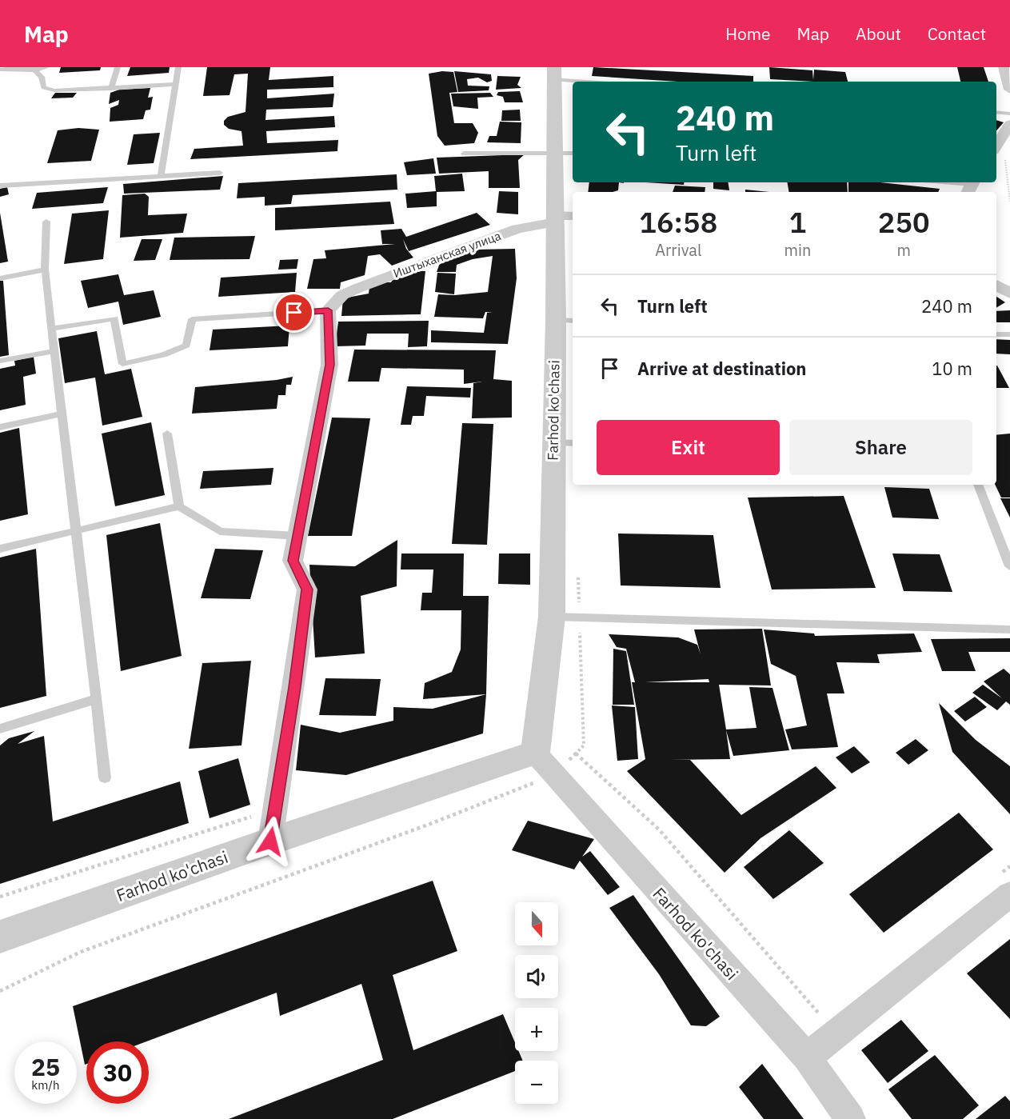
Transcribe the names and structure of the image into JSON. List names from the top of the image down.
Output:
{
  "streets": {
    "street": ["Иштыханская улица", "Farhod ko'chasi"]
  },
  "crossings": [
    ["Иштыханская улица", "Farhod ko'chasi"]
  ],
  "north": "bottom",
  "page": {
    "header": "Map",
    "nav": [
      "Home",
      "Map",
      "About",
      "Contact"
    ],
    "turn": ["240 m", "Turn left"],
    "eta": [
      "16:58",
      "Arrival",
      "1",
      "min",
      "250",
      "m"
    ],
    "list": [
      {
        "name": "Turn left",
        "value": "240 m"
      },
      {
        "name": "Arrive at destination",
        "value": "10 m"
      }
    ],
    "buttons": ["Exit", "Share"],
    "map_buttons": ["+", "−"],
    "speed": "25 km/h",
    "limit": "30"
  }
}
